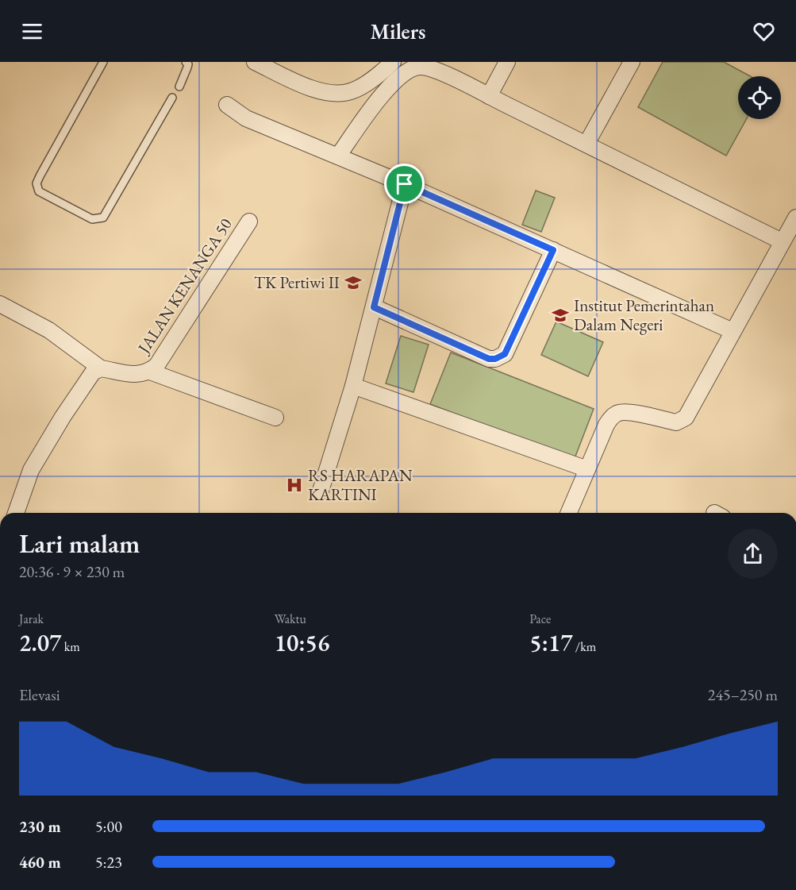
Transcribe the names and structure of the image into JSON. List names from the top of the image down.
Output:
{
  "streets": {
    "street": ["JALAN KENANGA 50"]
  },
  "places": {
    "school or university": ["TK Pertiwi II", "Institut Pemerintahan Dalam Negeri"],
    "hospital": ["RS HARAPAN KARTINI"]
  },
  "page": {
    "header": "Milers",
    "heading": ["Lari malam", "20:36 · 9 × 230 m"],
    "stats": [
      ["Jarak", "2.07 km"],
      ["Waktu", "10:56"],
      ["Pace", "5:17 /km"]
    ],
    "chart": ["Elevasi", "245–250 m"],
    "list": [
      {
        "name": "230 m",
        "note": "5:00"
      },
      {
        "name": "460 m",
        "note": "5:23"
      }
    ]
  }
}
